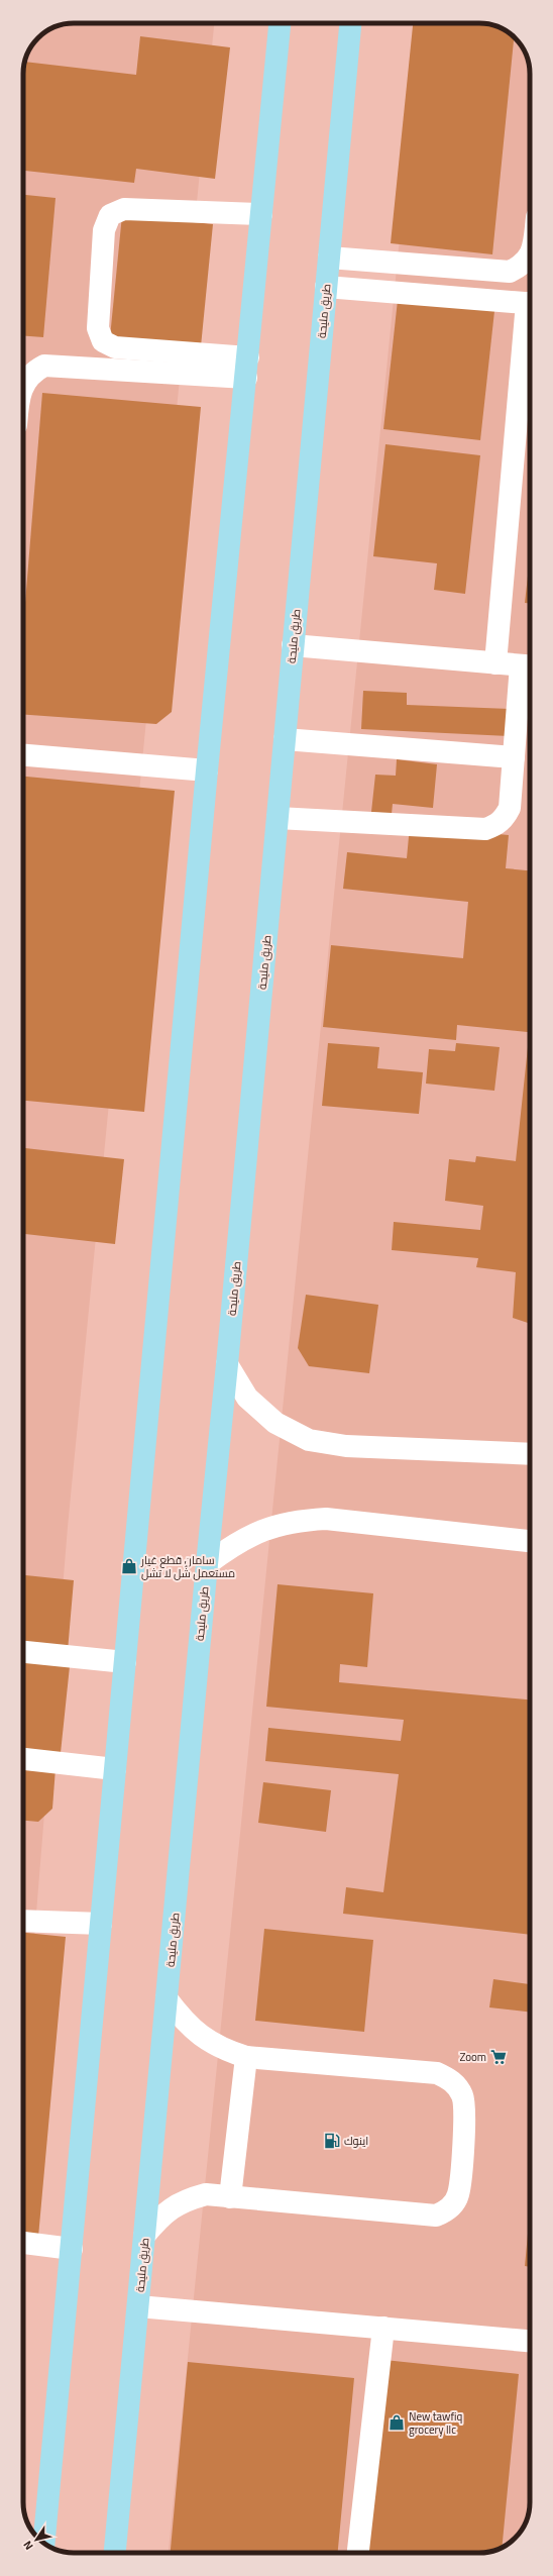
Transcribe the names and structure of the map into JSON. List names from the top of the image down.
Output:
{
  "streets": {
    "main road": ["طريق مليحة"]
  },
  "places": {
    "shop": ["سامان قطع غيار مستعمل شُل لا تشل", "New tawfiq grocery llc"],
    "supermarket": ["Zoom"],
    "fuel station": ["اينوك"]
  },
  "north": "bottom left"
}
